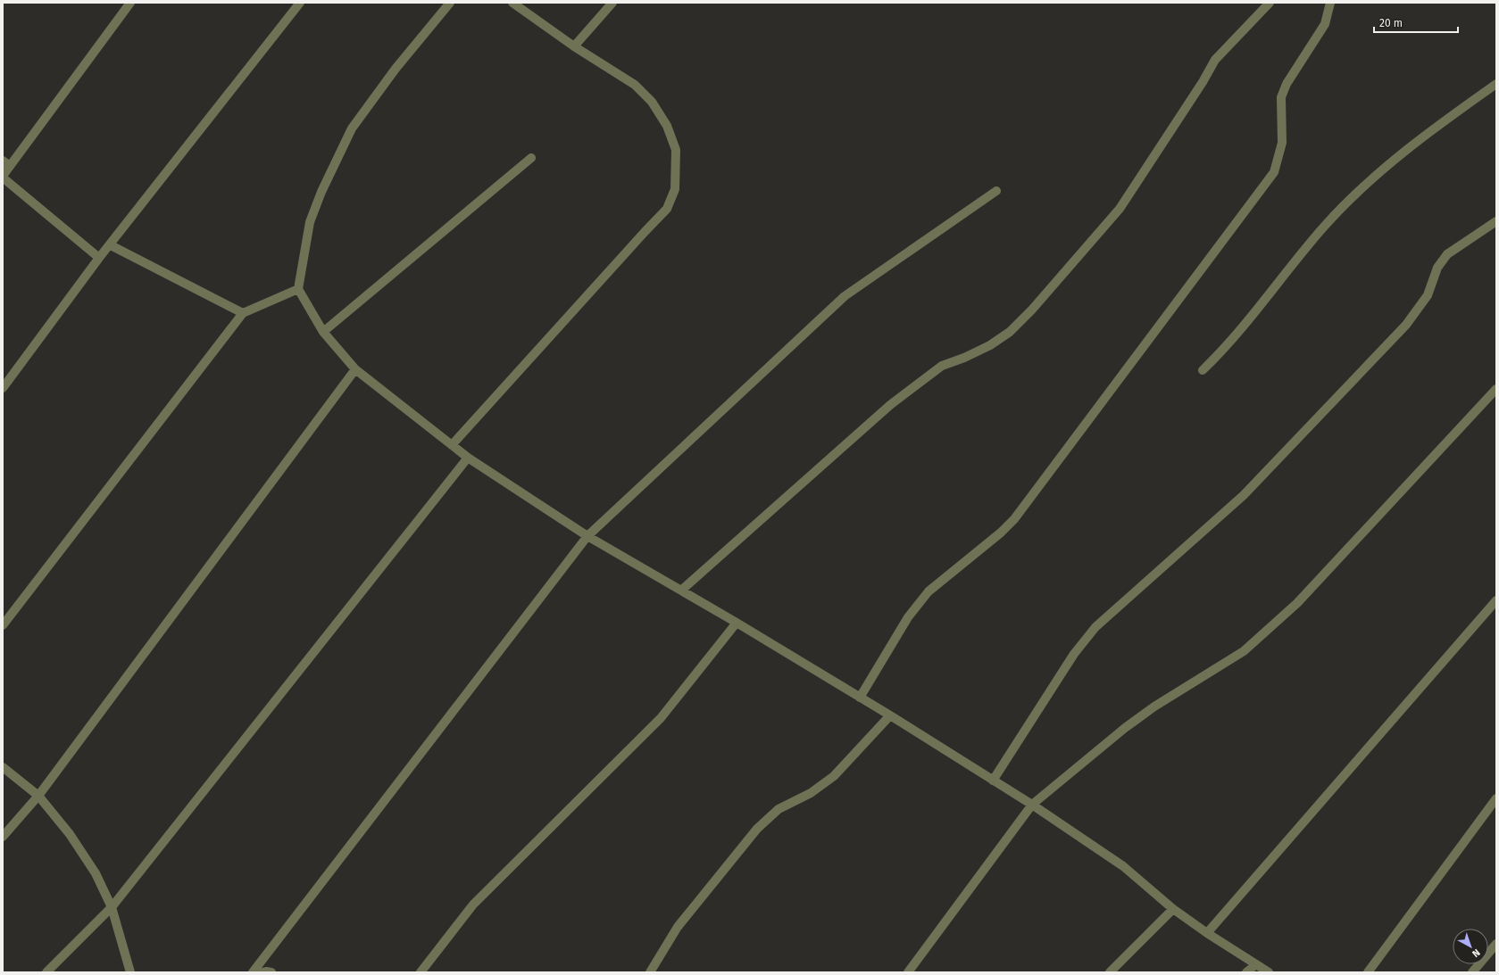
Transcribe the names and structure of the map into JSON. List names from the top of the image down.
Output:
{
  "scale_bar": "20 m",
  "north": "bottom right"
}
